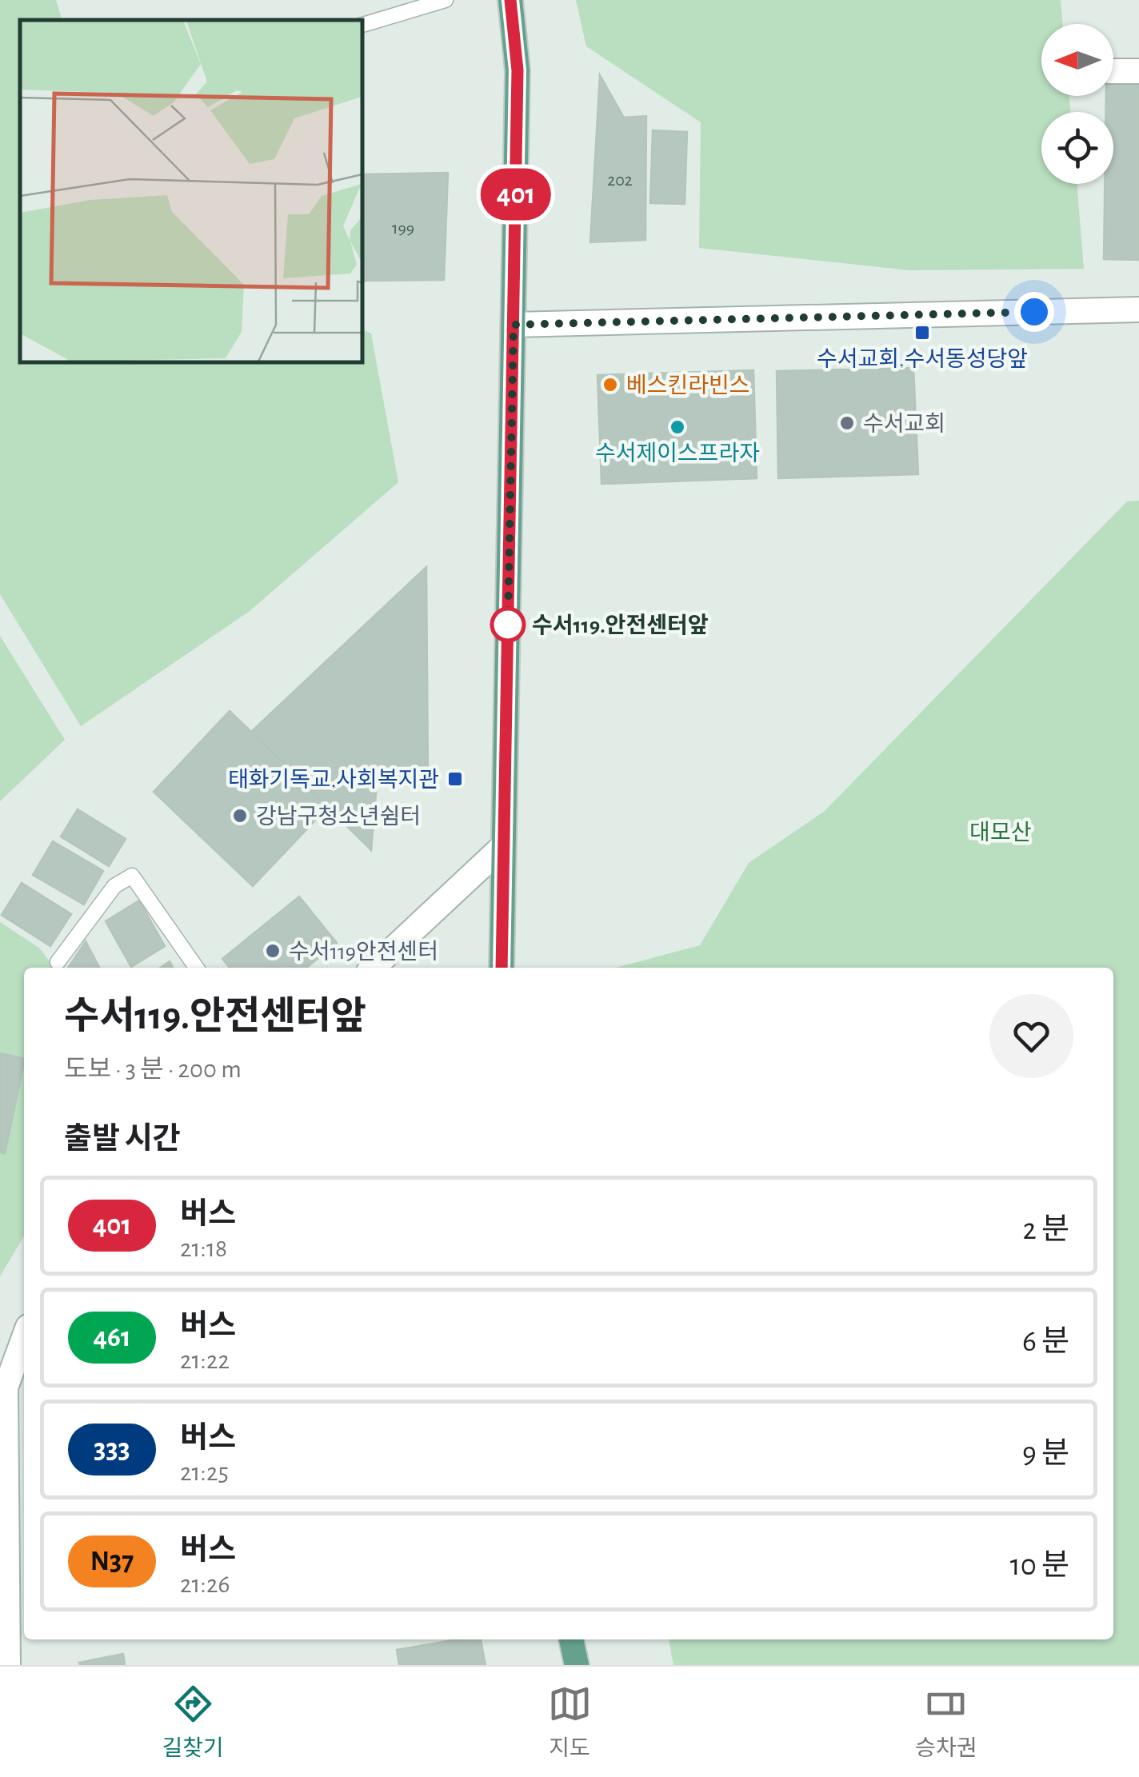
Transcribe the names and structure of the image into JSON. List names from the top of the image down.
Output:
{
  "parks": ["대모산"],
  "places": {
    "transit": ["수서교회.수서동성당앞", "태화기독교.사회복지관"],
    "other": [
      "베스킨라빈스",
      "수서교회",
      "수서제이스프라자",
      "수서119.안전센터앞",
      "강남구청소년쉼터",
      "수서119안전센터"
    ]
  },
  "lines": ["bus line 401"],
  "house_numbers": ["202", "199"],
  "north": "left",
  "page": {
    "on_map": "401",
    "heading": [
      ["수서119.안전센터앞", "도보 · 3 분 · 200 m"],
      "출발 시간"
    ],
    "list": [
      {
        "mark": "401",
        "name": "버스",
        "note": "21:18",
        "value": "2 분"
      },
      {
        "mark": "461",
        "name": "버스",
        "note": "21:22",
        "value": "6 분"
      },
      {
        "mark": "333",
        "name": "버스",
        "note": "21:25",
        "value": "9 분"
      },
      {
        "mark": "N37",
        "name": "버스",
        "note": "21:26",
        "value": "10 분"
      }
    ],
    "tabs": ["길찾기", "지도", "승차권"]
  }
}
